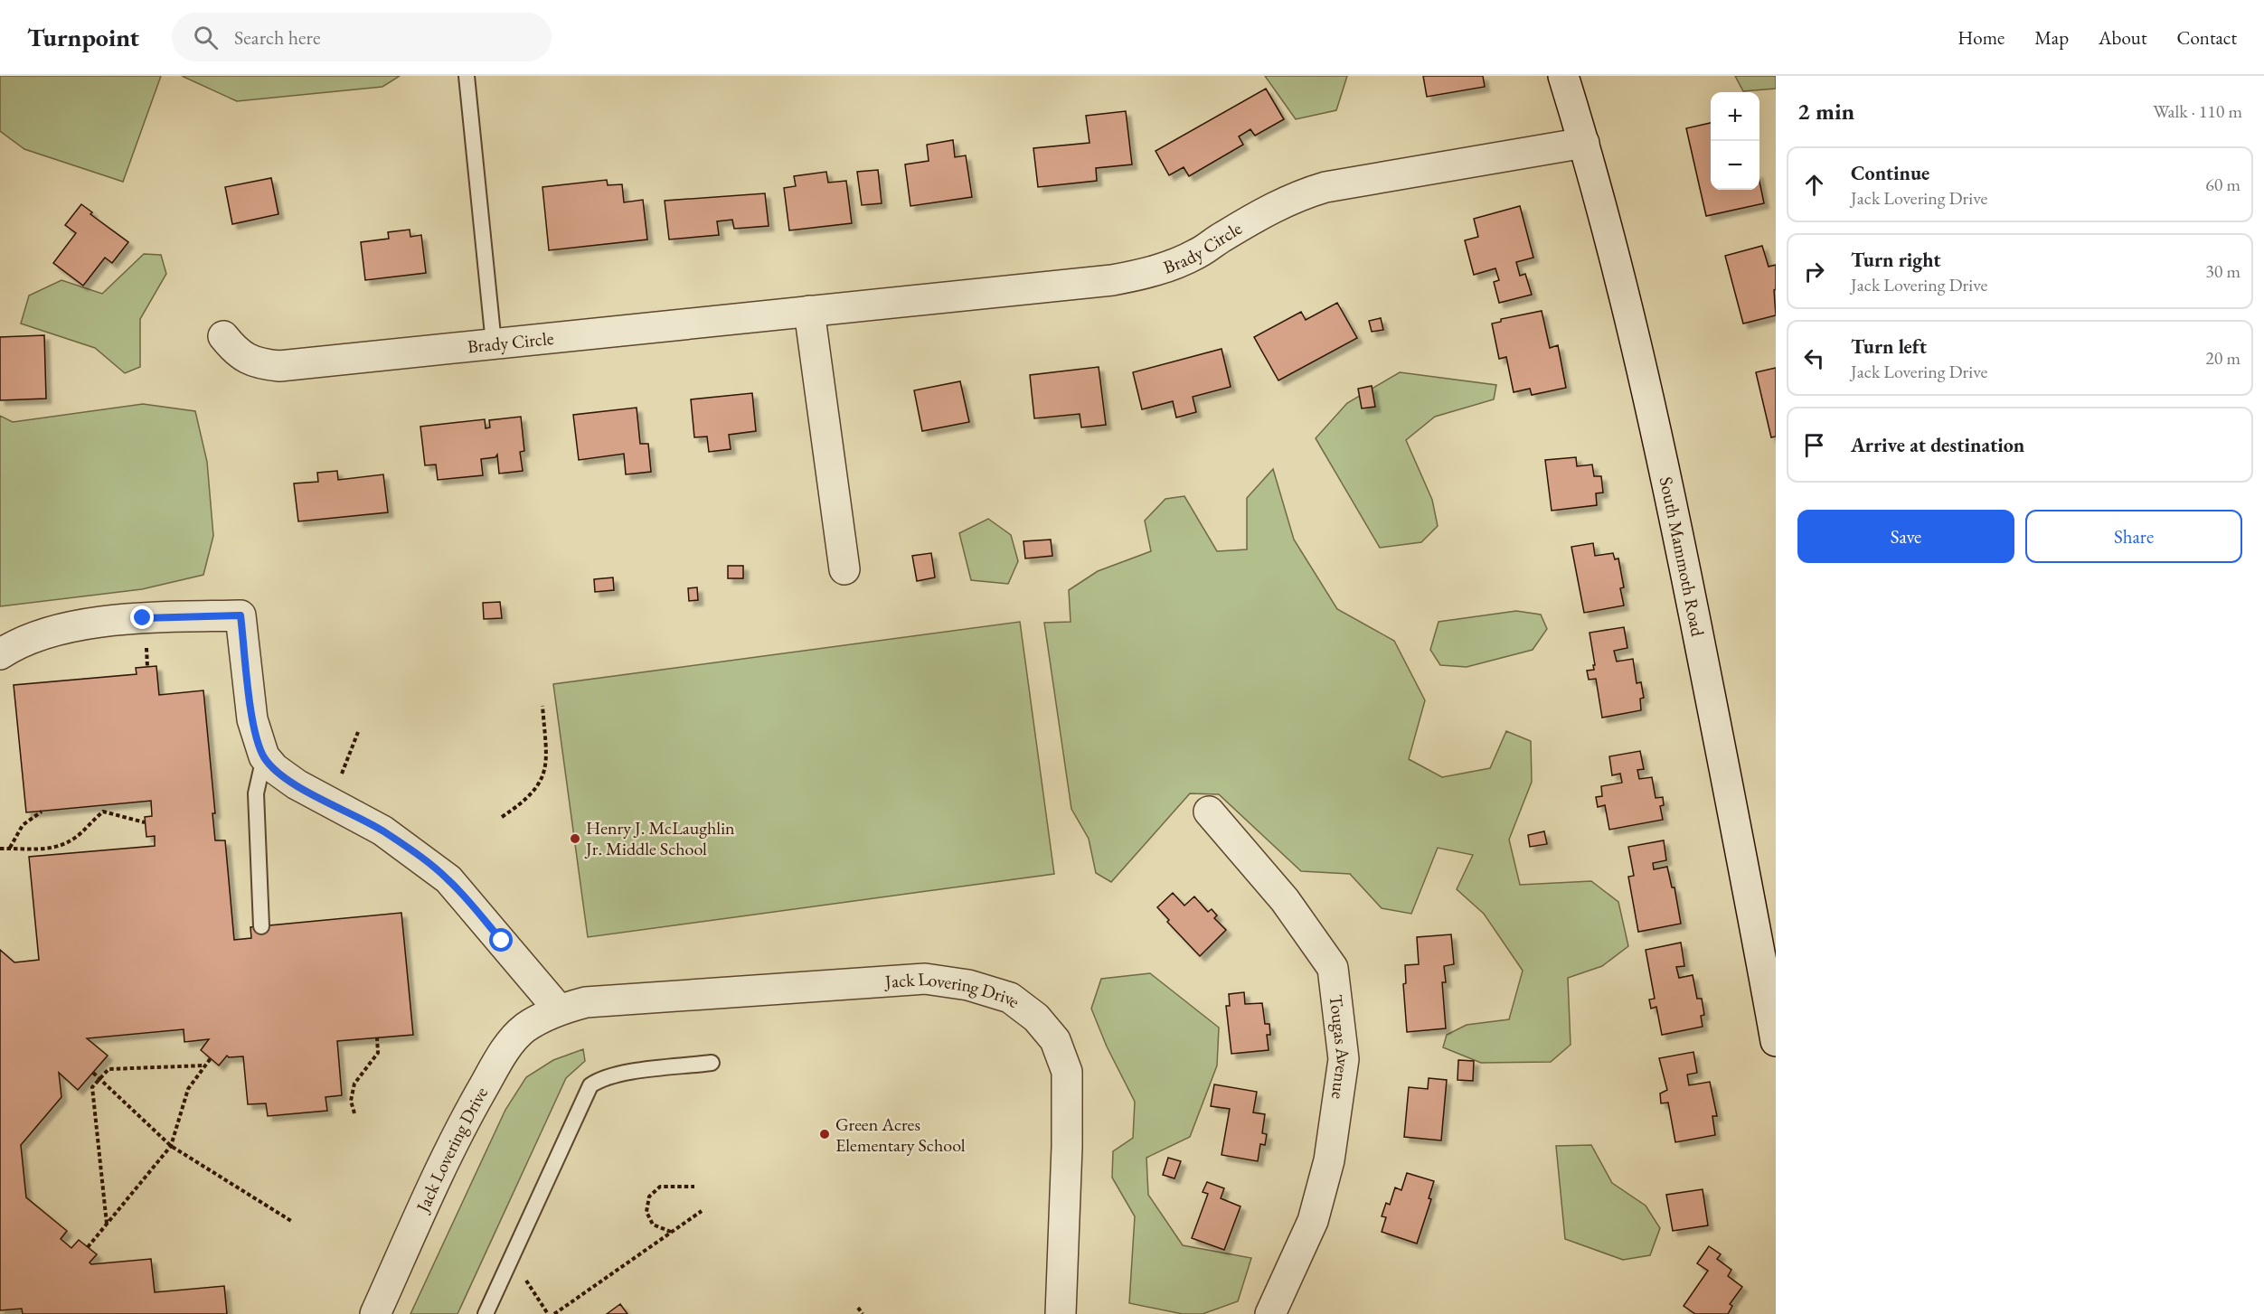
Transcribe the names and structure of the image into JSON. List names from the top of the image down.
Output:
{
  "streets": {
    "street": [
      "Brady Circle",
      "South Mammoth Road",
      "Jack Lovering Drive",
      "Tougas Avenue"
    ]
  },
  "crossings": [
    ["Brady Circle", "South Mammoth Road"]
  ],
  "places": ["Henry J. McLaughlin Jr. Middle School", "Green Acres Elementary School"],
  "page": {
    "header": "Turnpoint",
    "search": "Search here",
    "nav": [
      "Home",
      "Map",
      "About",
      "Contact"
    ],
    "heading": ["2 min", "Walk · 110 m"],
    "map_buttons": ["+", "−"],
    "list": [
      ["Continue", "Jack Lovering Drive", "60 m"],
      ["Turn right", "Jack Lovering Drive", "30 m"],
      ["Turn left", "Jack Lovering Drive", "20 m"],
      "Arrive at destination"
    ],
    "buttons": ["Save", "Share"]
  }
}
